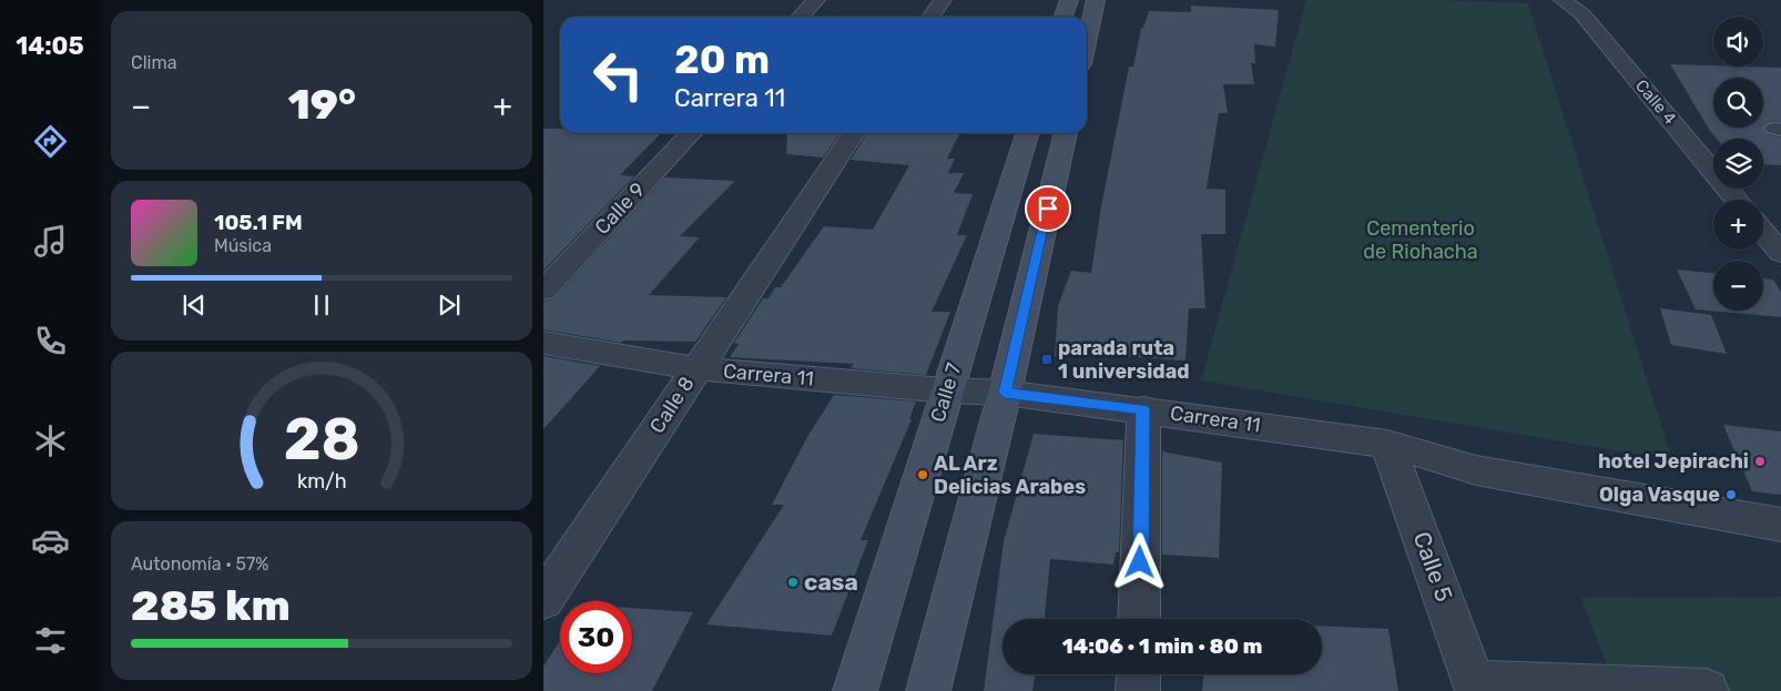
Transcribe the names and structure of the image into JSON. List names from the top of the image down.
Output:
{
  "streets": {
    "street": [
      "Calle 4",
      "Calle 9",
      "Carrera 11",
      "Calle 7",
      "Calle 8",
      "Calle 5"
    ]
  },
  "crossings": [
    ["Carrera 11", "Calle 7"],
    ["Carrera 11", "Calle 8"],
    ["Carrera 11", "Calle 5"]
  ],
  "parks": ["Cementerio de Riohacha"],
  "places": {
    "transit": ["parada ruta 1 universidad"],
    "other": [
      "hotel Jepirachi",
      "AL Arz Delicias Arabes",
      "Olga Vasque",
      "casa"
    ]
  },
  "page": {
    "tabs": "14:05",
    "tile": [
      "Clima",
      ["Autonomía · 57%", "285 km"]
    ],
    "map_buttons": ["+", "−"],
    "turn": ["20 m", "Carrera 11"],
    "heat": ["−", "19°", "+"],
    "song": ["105.1 FM", "Música"],
    "limit": "30",
    "trip": "14:06 · 1 min · 80 m",
    "gauge": ["28", "km/h"]
  }
}
